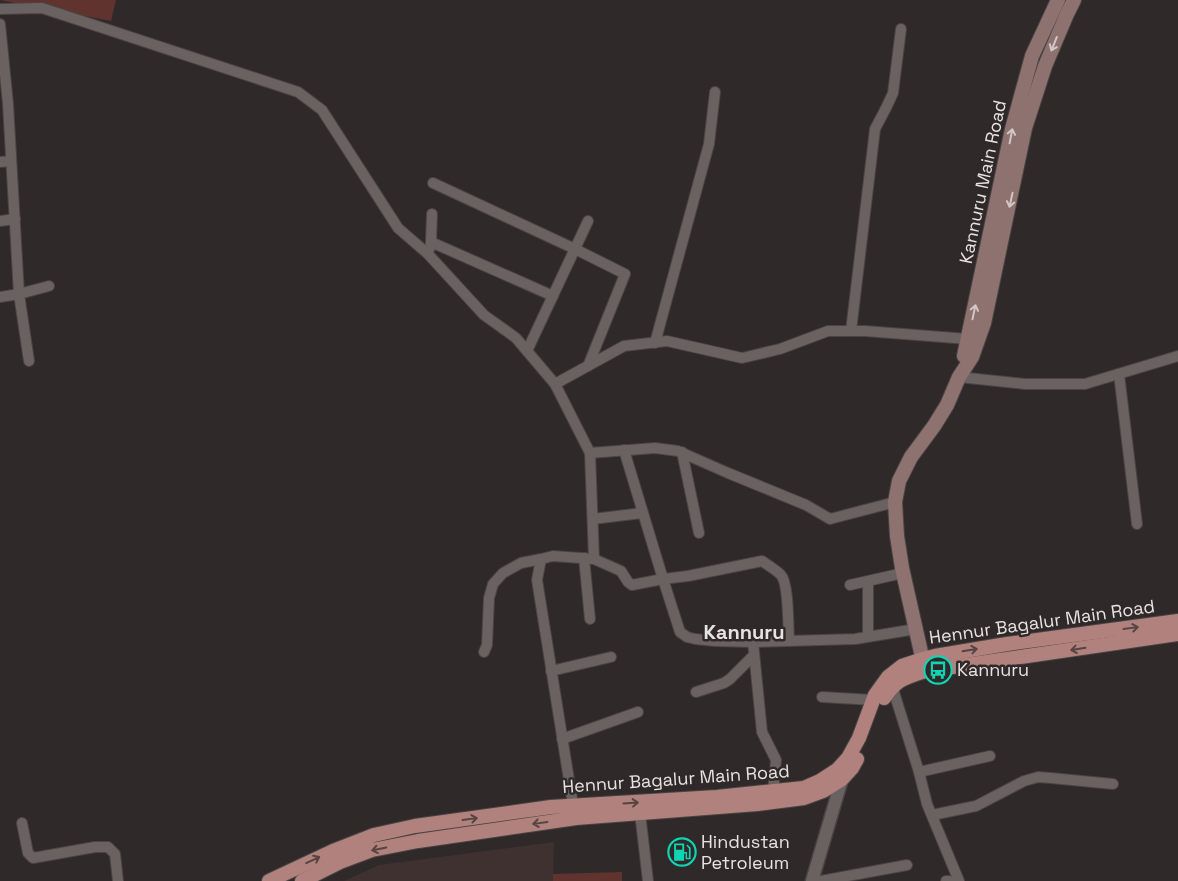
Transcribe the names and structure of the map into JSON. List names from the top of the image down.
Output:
{
  "streets": {
    "main road": ["Kannuru Main Road", "Hennur Bagalur Main Road"]
  },
  "districts": ["Kannuru"],
  "places": {
    "bus stop": ["Kannuru"],
    "fuel station": ["Hindustan Petroleum"]
  }
}
